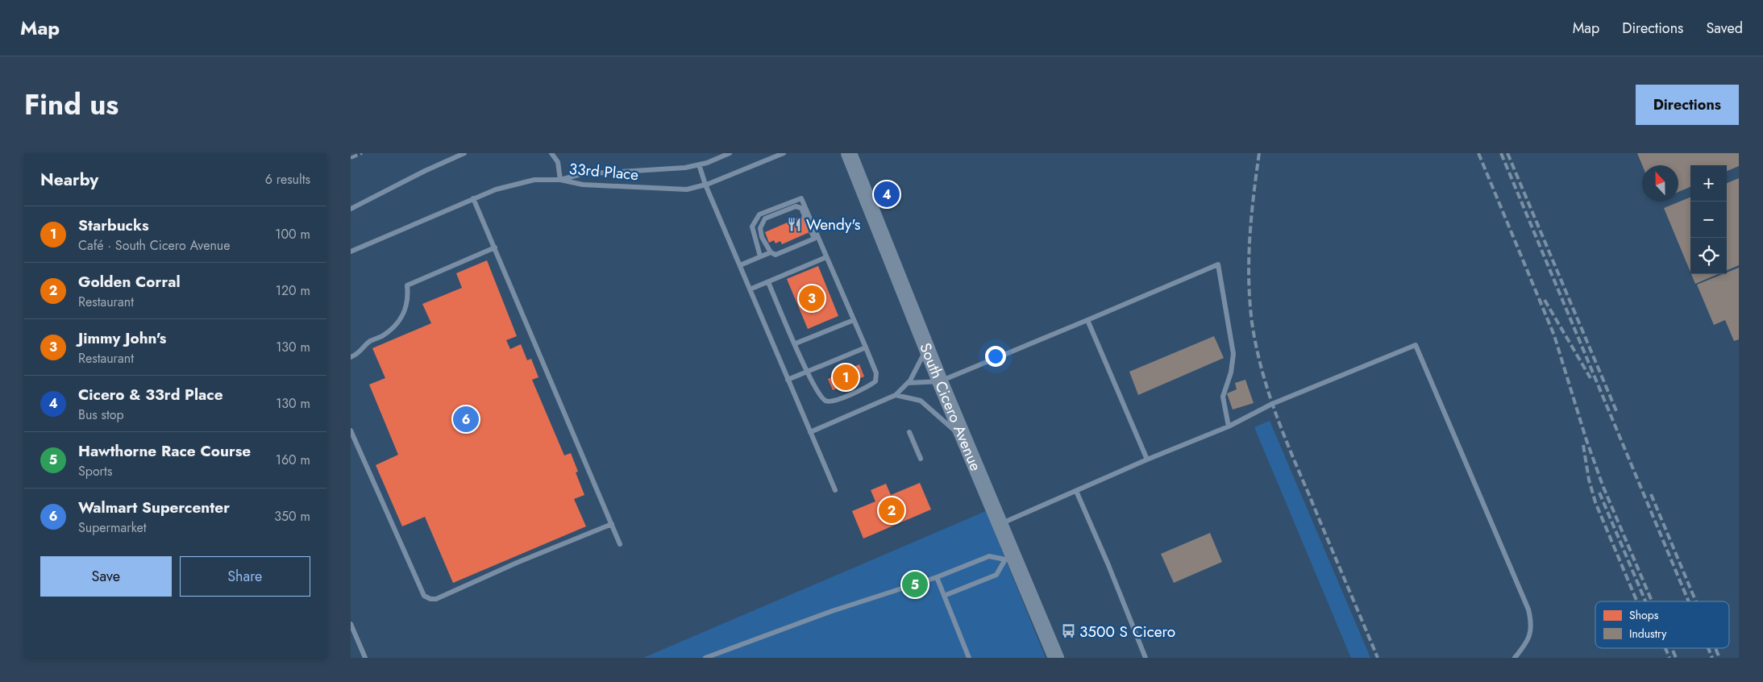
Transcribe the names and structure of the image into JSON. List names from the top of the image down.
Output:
{
  "streets": {
    "main road": ["South Cicero Avenue"],
    "lane": ["33rd Place"]
  },
  "places": {
    "restaurant": ["Wendy's"],
    "bus stop": ["3500 S Cicero"]
  },
  "legend": ["Shops", "Industry"],
  "north": "top",
  "page": {
    "header": "Map",
    "nav": ["Map", "Directions", "Saved"],
    "title": "Find us",
    "buttons": [
      "Directions",
      ["Save", "Share"]
    ],
    "heading": ["Nearby", "6 results"],
    "map_buttons": ["+", "−"],
    "pins": [
      "4",
      "3",
      "1",
      "6",
      "2",
      "5"
    ],
    "list": [
      {
        "mark": "1",
        "name": "Starbucks",
        "note": "Café · South Cicero Avenue",
        "value": "100 m"
      },
      {
        "mark": "2",
        "name": "Golden Corral",
        "note": "Restaurant",
        "value": "120 m"
      },
      {
        "mark": "3",
        "name": "Jimmy John's",
        "note": "Restaurant",
        "value": "130 m"
      },
      {
        "mark": "4",
        "name": "Cicero & 33rd Place",
        "note": "Bus stop",
        "value": "130 m"
      },
      {
        "mark": "5",
        "name": "Hawthorne Race Course",
        "note": "Sports",
        "value": "160 m"
      },
      {
        "mark": "6",
        "name": "Walmart Supercenter",
        "note": "Supermarket",
        "value": "350 m"
      }
    ]
  }
}
